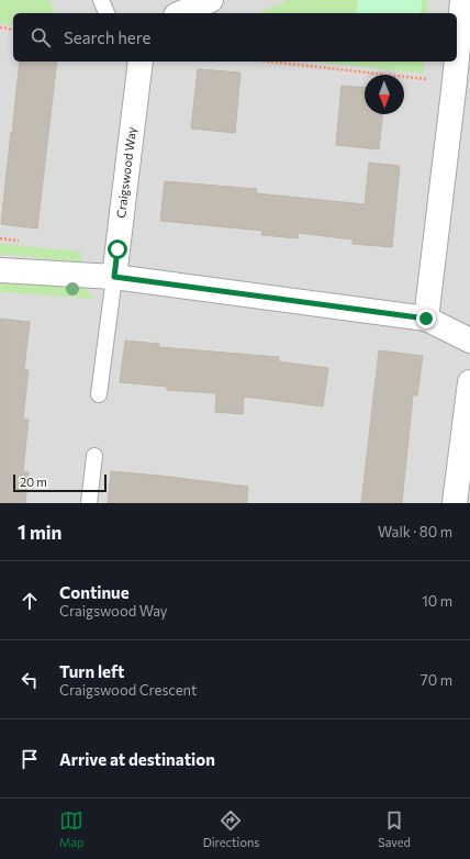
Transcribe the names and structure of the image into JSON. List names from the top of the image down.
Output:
{
  "streets": {
    "street": ["Craigswood Way"]
  },
  "scale_bar": "20 m",
  "north": "bottom",
  "page": {
    "search": "Search here",
    "scale": "20 m",
    "heading": ["1 min", "Walk · 80 m"],
    "list": [
      ["Continue", "Craigswood Way", "10 m"],
      ["Turn left", "Craigswood Crescent", "70 m"],
      "Arrive at destination"
    ],
    "nav": ["Map", "Directions", "Saved"]
  }
}
